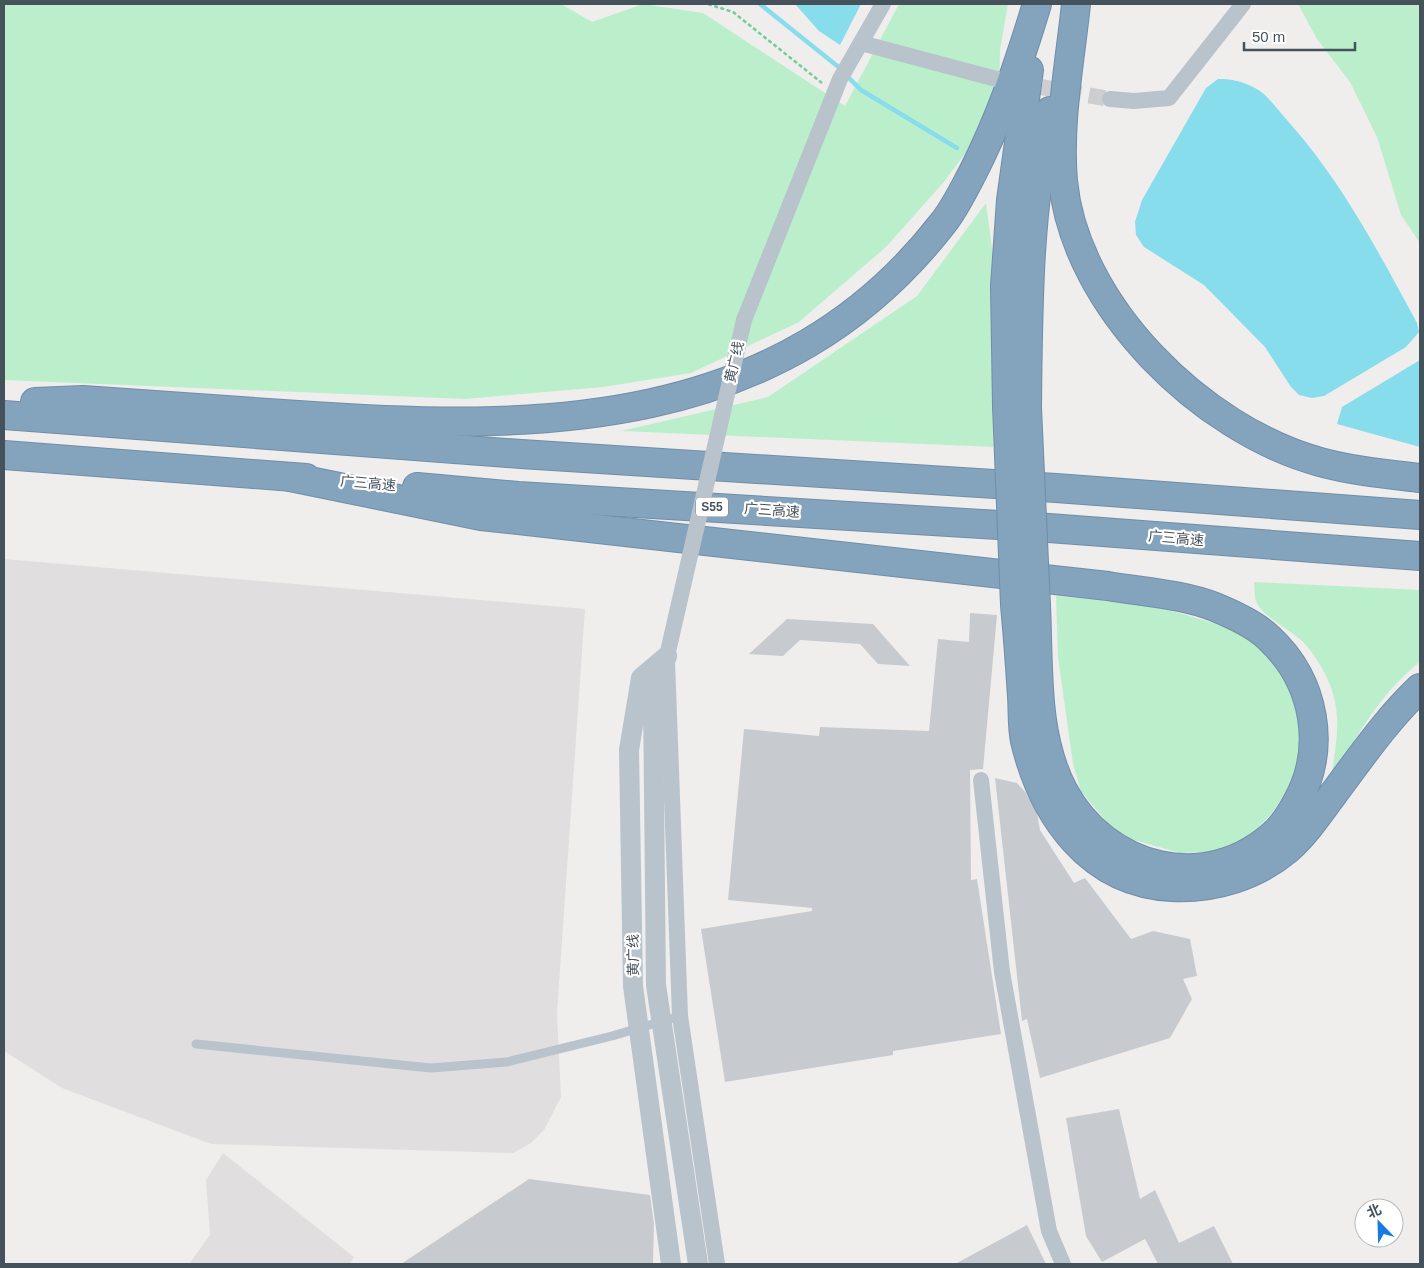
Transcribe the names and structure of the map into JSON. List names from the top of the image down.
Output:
{
  "streets": {
    "highway": ["广三高速", "S55"],
    "street": ["黄广线"]
  },
  "scale_bar": "50 m",
  "north": "top left"
}
